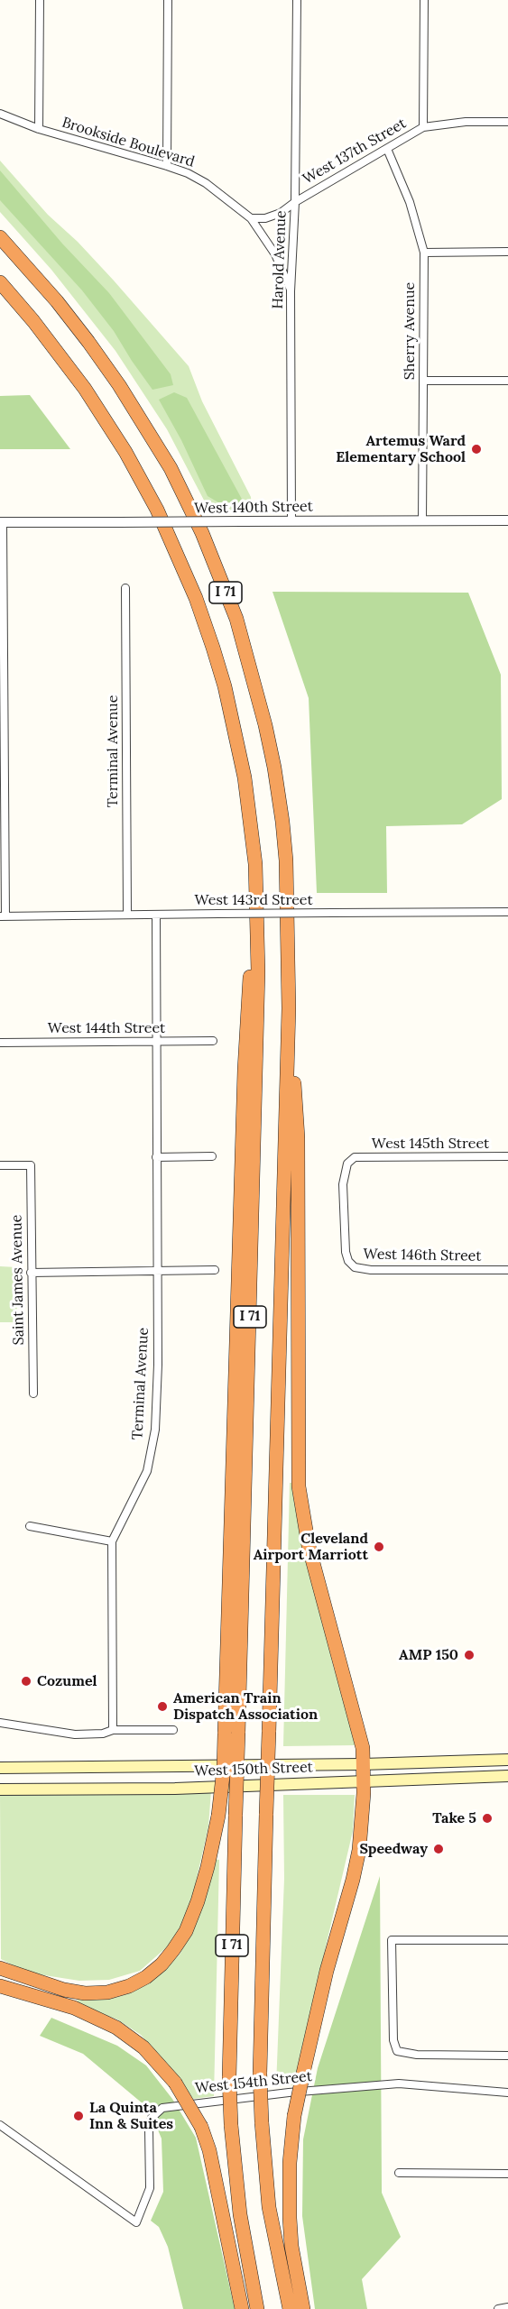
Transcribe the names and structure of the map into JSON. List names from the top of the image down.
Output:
{
  "streets": {
    "highway": ["I 71"],
    "main road": ["West 150th Street"],
    "street": [
      "Brookside Boulevard",
      "West 137th Street",
      "Harold Avenue",
      "Sherry Avenue",
      "West 140th Street",
      "Terminal Avenue",
      "West 143rd Street",
      "West 144th Street",
      "West 145th Street",
      "West 146th Street",
      "Saint James Avenue",
      "West 154th Street"
    ]
  },
  "crossings": [
    ["Brookside Boulevard", "West 137th Street"],
    ["Brookside Boulevard", "Harold Avenue"],
    ["West 137th Street", "Harold Avenue"],
    ["West 137th Street", "Sherry Avenue"],
    ["Harold Avenue", "West 140th Street"],
    ["Sherry Avenue", "West 140th Street"],
    ["Terminal Avenue", "West 143rd Street"],
    ["Terminal Avenue", "West 144th Street"],
    ["West 145th Street", "West 146th Street"]
  ],
  "places": [
    "Artemus Ward Elementary School",
    "Cleveland Airport Marriott",
    "AMP 150",
    "Cozumel",
    "American Train Dispatch Association",
    "Take 5",
    "Speedway",
    "La Quinta Inn & Suites"
  ]
}
